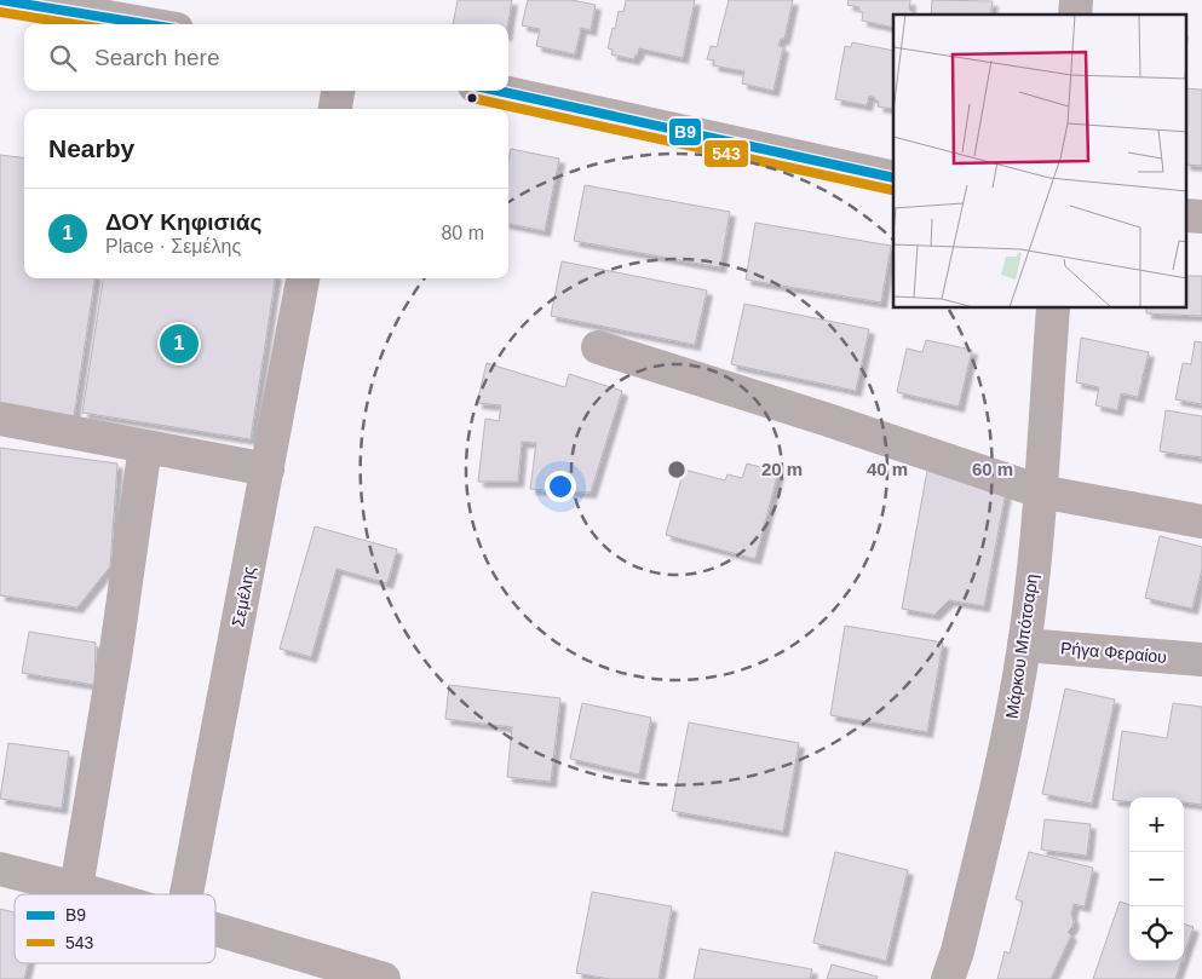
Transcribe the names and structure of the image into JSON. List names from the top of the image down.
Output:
{
  "streets": {
    "street": ["Σεμέλης", "Μάρκου Μπότσαρη", "Ρήγα Φεραίου"]
  },
  "crossings": [
    ["Μάρκου Μπότσαρη", "Ρήγα Φεραίου"]
  ],
  "lines": ["transit line Β9", "transit line 543"],
  "legend": ["Β9", "543"],
  "page": {
    "search": "Search here",
    "heading": "Nearby",
    "list": [
      {
        "mark": "1",
        "name": "ΔΟΥ Κηφισιάς",
        "note": "Place · Σεμέλης",
        "value": "80 m"
      }
    ],
    "pins": "1",
    "map_buttons": ["+", "−"]
  },
  "rings": ["20 m", "40 m", "60 m"]
}
